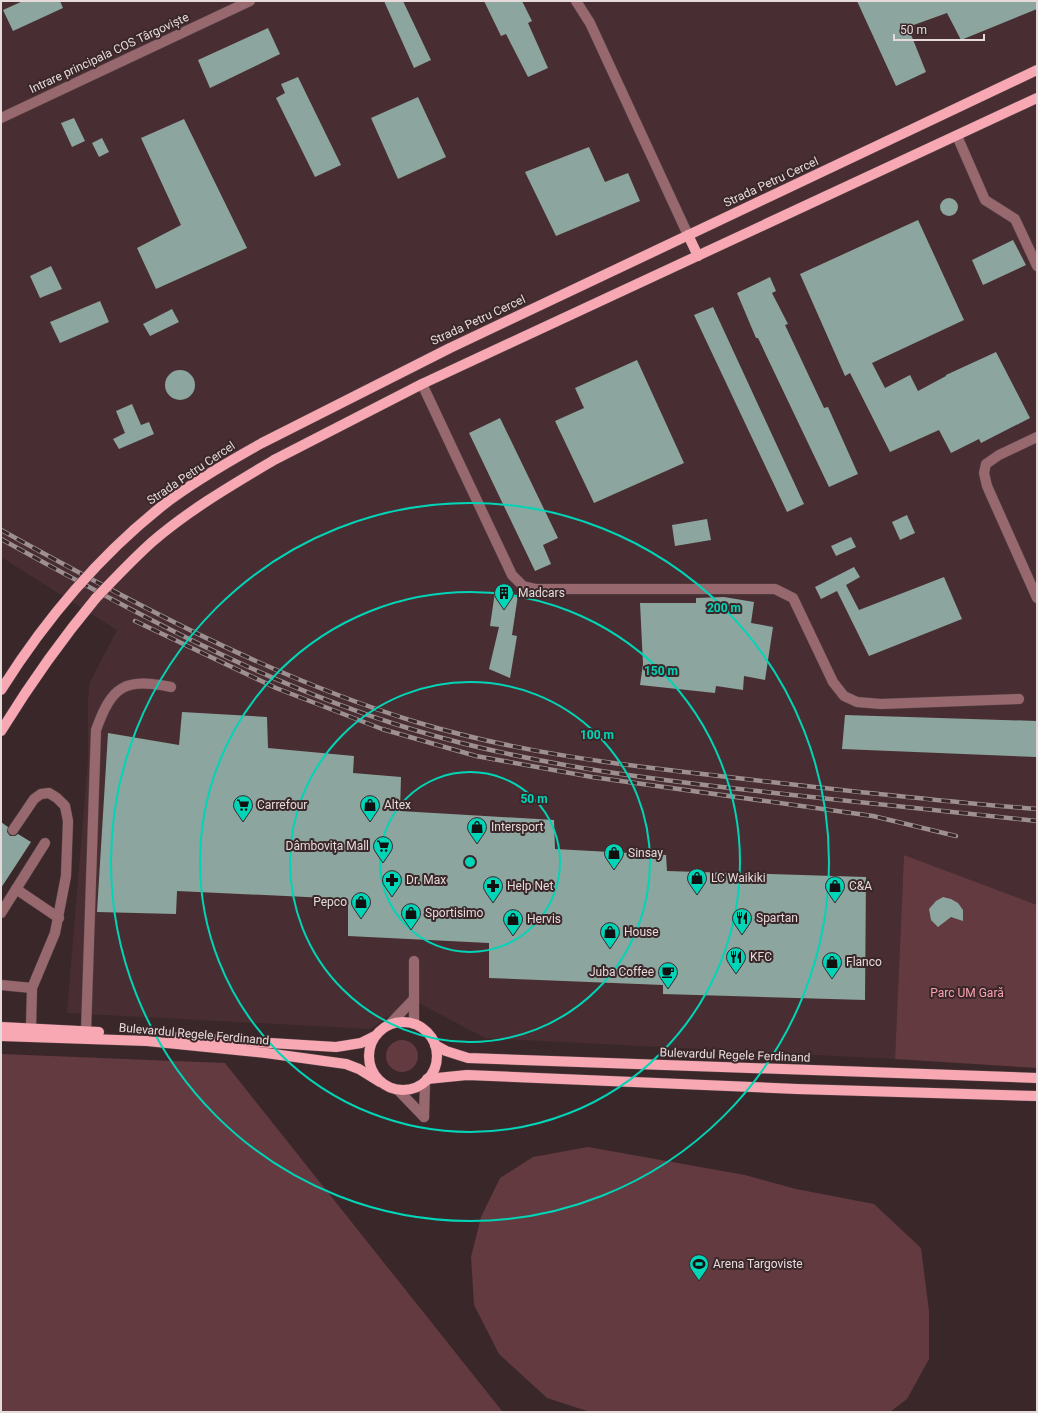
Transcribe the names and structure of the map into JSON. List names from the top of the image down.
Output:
{
  "streets": {
    "main road": ["Strada Petru Cercel", "Bulevardul Regele Ferdinand"],
    "lane": ["Intrare principala COS Târgoviște"]
  },
  "parks": ["Parc UM Gară"],
  "places": {
    "building": ["Madcars"],
    "supermarket": ["Carrefour", "Dâmbovița Mall"],
    "shop": [
      "Altex",
      "Intersport",
      "Sinsay",
      "LC Waikiki",
      "C&A",
      "Pepco",
      "Sportisimo",
      "Hervis",
      "House",
      "Flanco"
    ],
    "pharmacy": ["Dr. Max", "Help Net"],
    "restaurant": ["Spartan", "KFC"],
    "cafe": ["Juba Coffee"],
    "sports": ["Arena Targoviste"]
  },
  "scale_bar": "50 m",
  "rings": [
    "200 m",
    "150 m",
    "100 m",
    "50 m"
  ]
}
